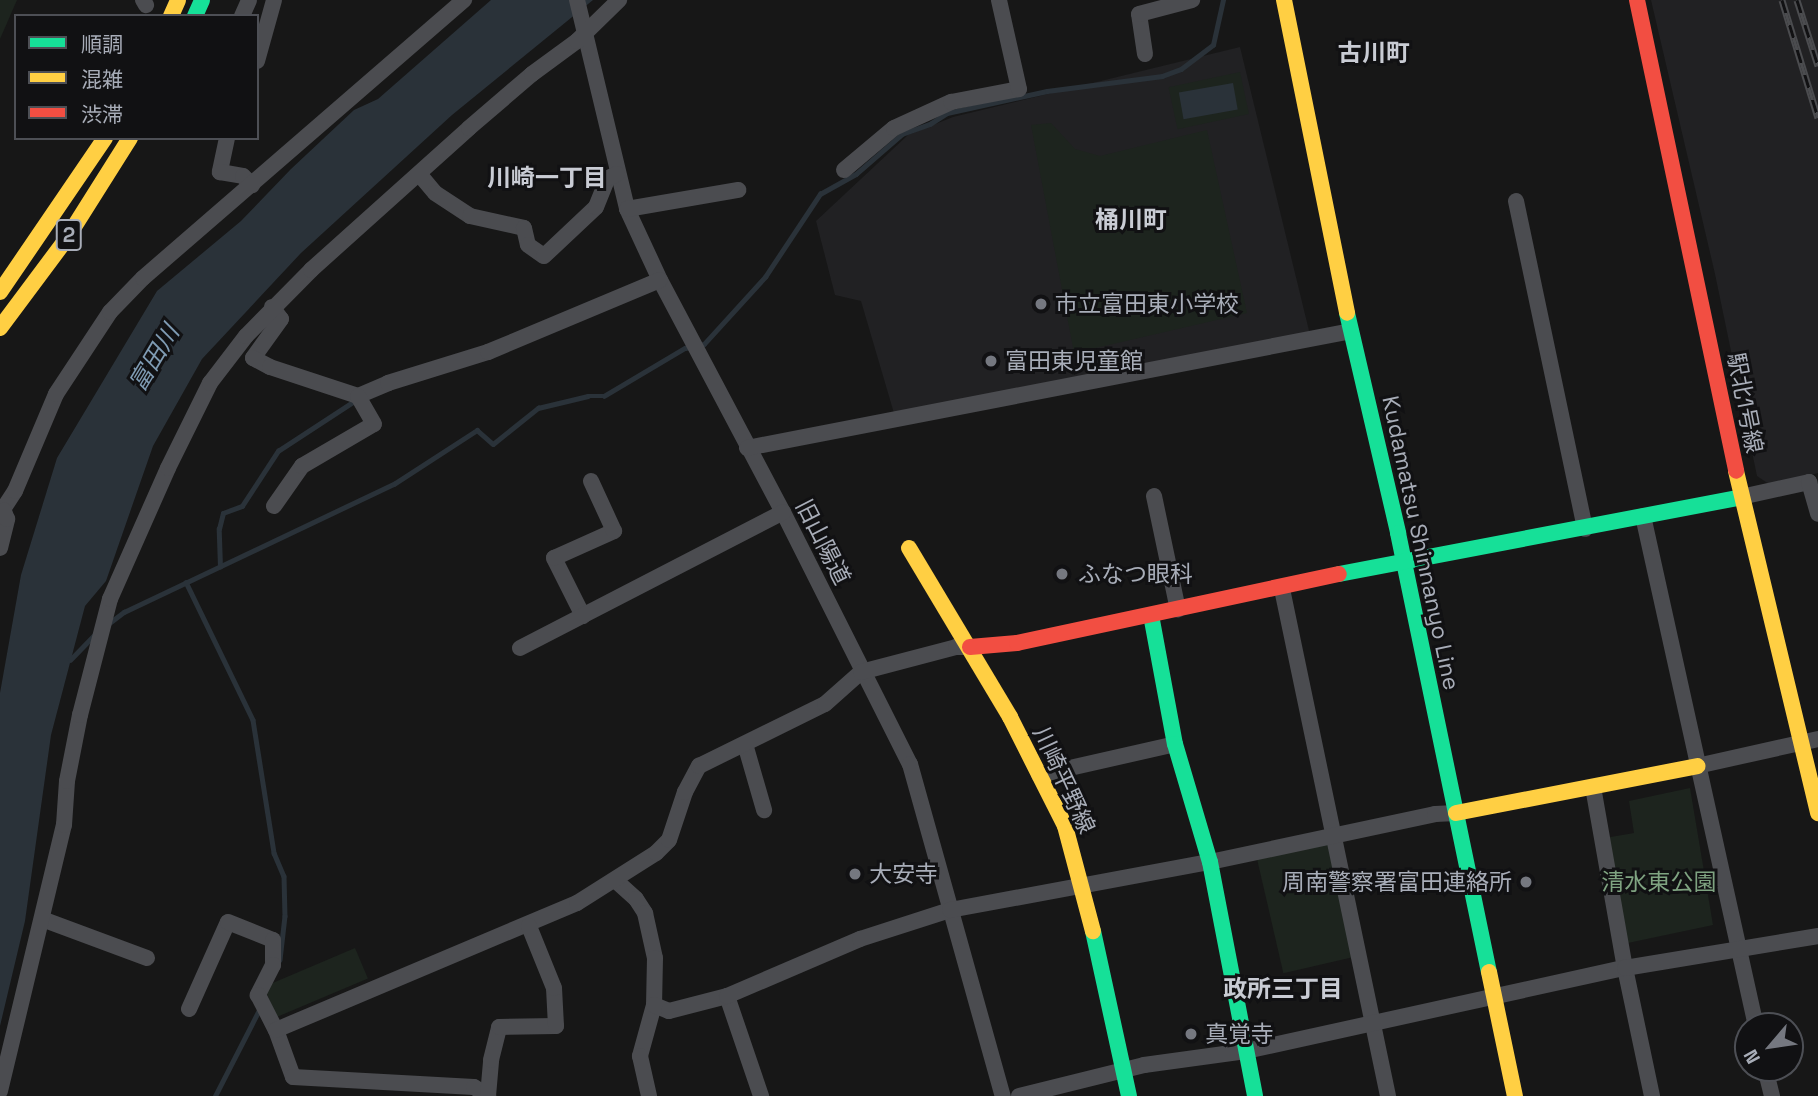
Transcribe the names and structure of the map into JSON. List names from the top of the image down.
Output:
{
  "streets": {
    "main road": [
      "2",
      "駅北1号線",
      "Kudamatsu Shinnanyo Line",
      "川崎平野線"
    ],
    "street": ["旧山陽道"]
  },
  "districts": [
    "古川町",
    "川崎一丁目",
    "桶川町",
    "政所三丁目"
  ],
  "water": ["富田川"],
  "parks": ["清水東公園"],
  "places": [
    "市立富田東小学校",
    "富田東児童館",
    "ふなつ眼科",
    "大安寺",
    "周南警察署富田連絡所",
    "真覚寺"
  ],
  "legend": ["順調", "混雑", "渋滞"],
  "north": "bottom left"
}
